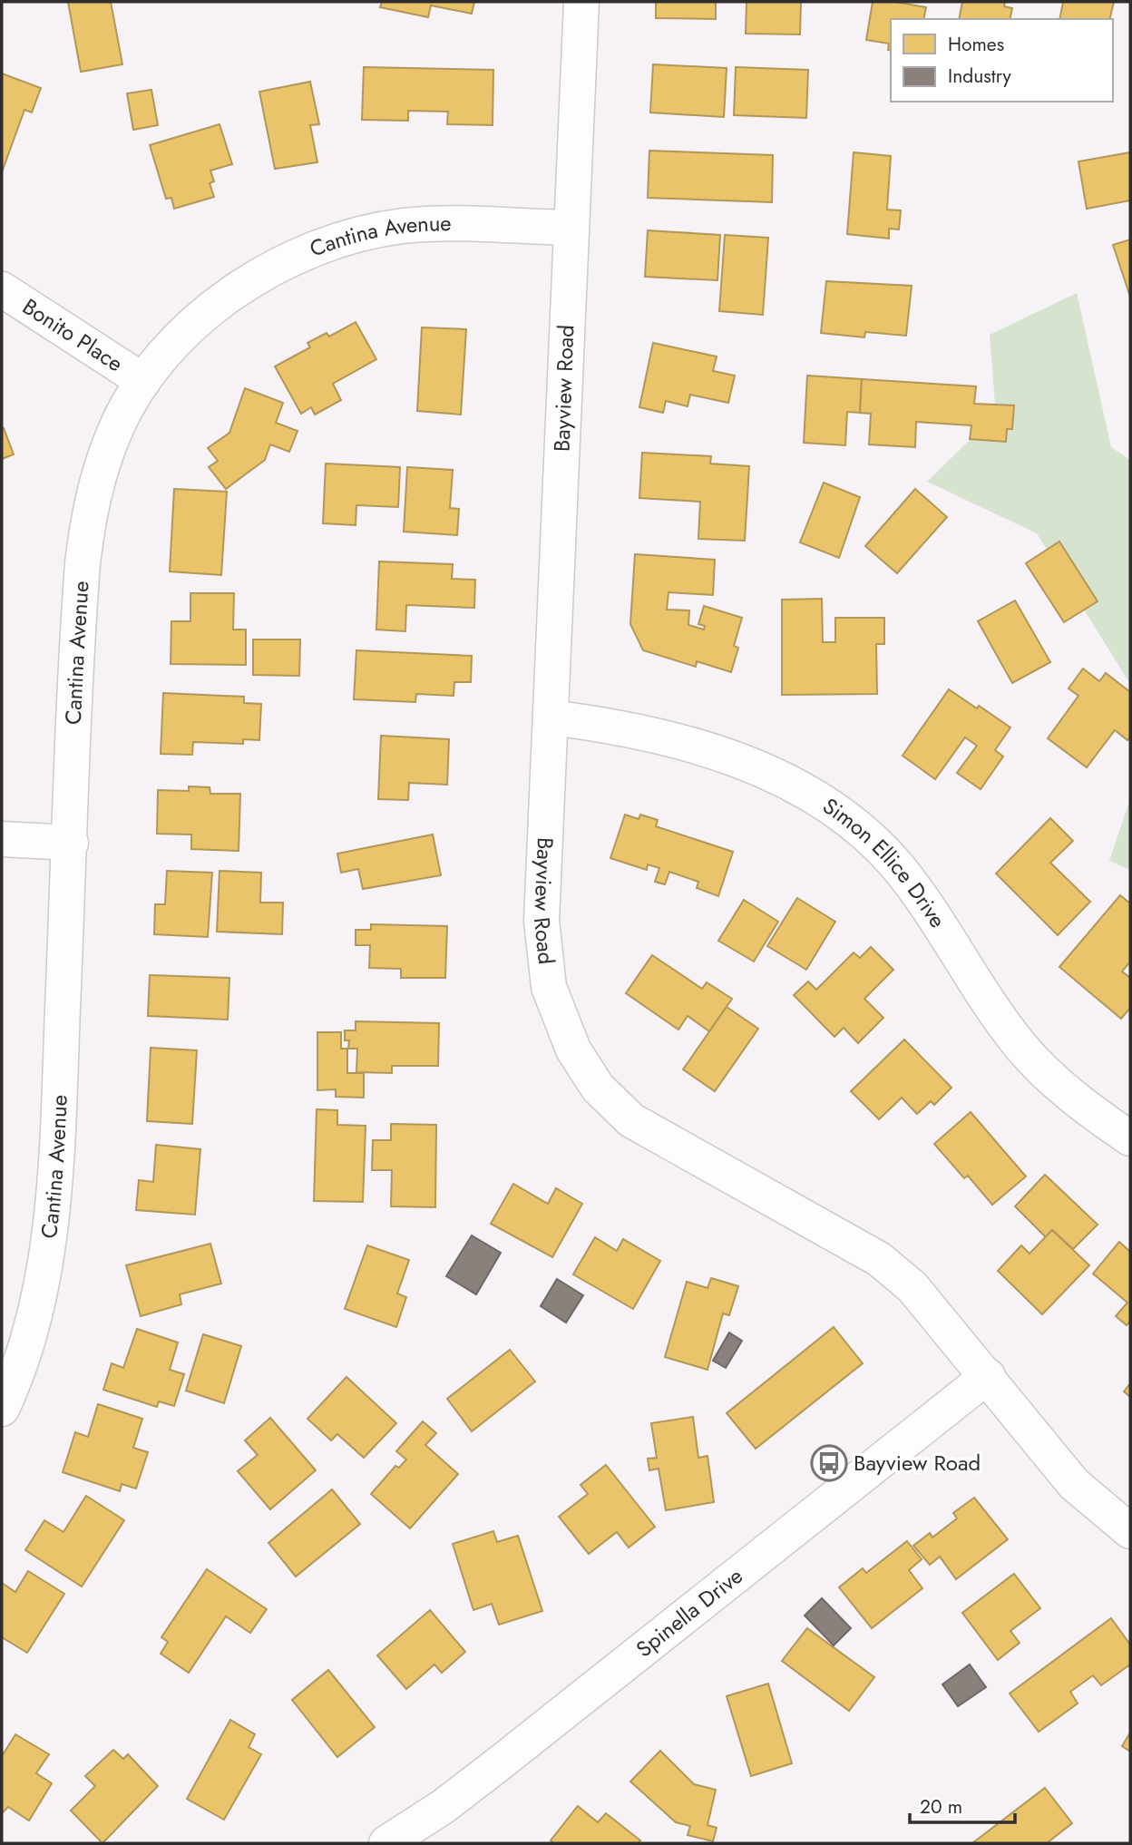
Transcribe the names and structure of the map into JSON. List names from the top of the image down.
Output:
{
  "streets": {
    "street": [
      "Cantina Avenue",
      "Bonito Place",
      "Bayview Road",
      "Simon Ellice Drive",
      "Spinella Drive"
    ]
  },
  "crossings": [
    ["Cantina Avenue", "Bonito Place"],
    ["Cantina Avenue", "Bayview Road"],
    ["Bayview Road", "Simon Ellice Drive"],
    ["Bayview Road", "Spinella Drive"]
  ],
  "places": {
    "bus stop": ["Bayview Road"]
  },
  "legend": ["Homes", "Industry"],
  "scale_bar": "20 m"
}
